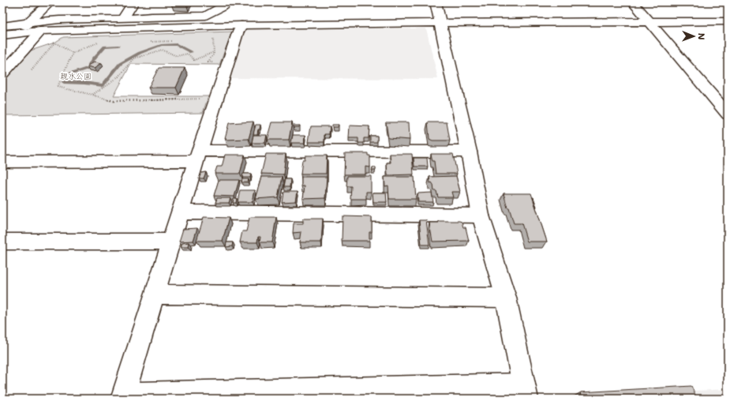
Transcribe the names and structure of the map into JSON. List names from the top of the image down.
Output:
{
  "parks": ["親水公園"],
  "north": "right"
}
